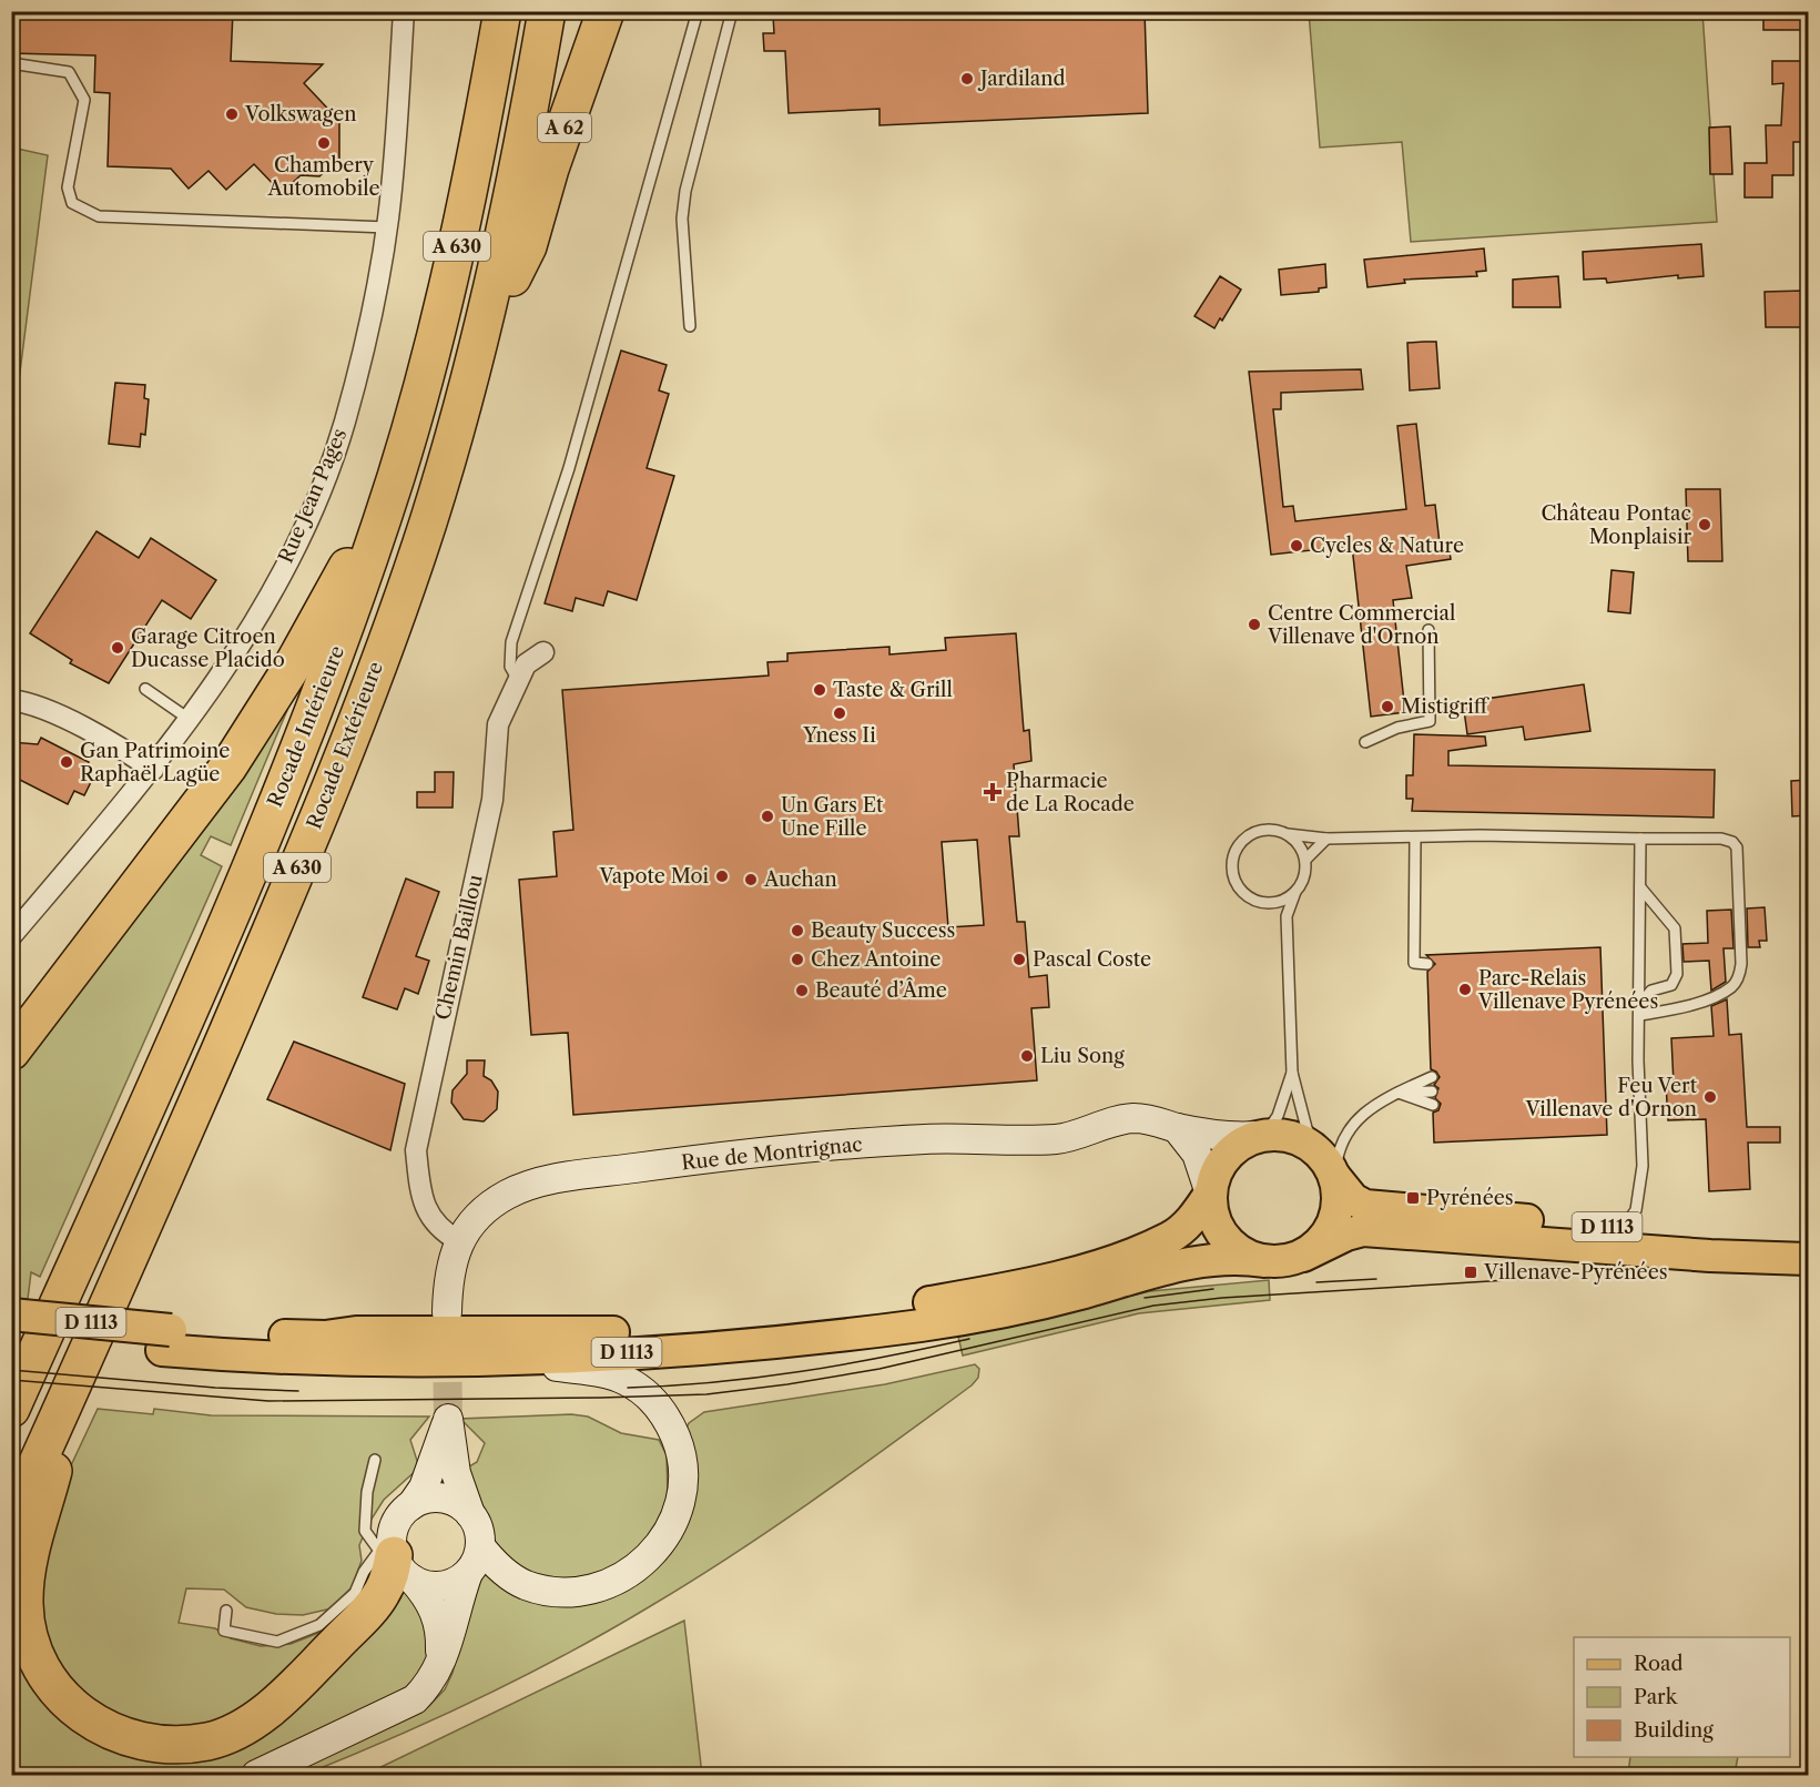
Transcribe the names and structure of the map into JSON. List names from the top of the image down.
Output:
{
  "streets": {
    "highway": [
      "A 62",
      "A 630",
      "Rocade Intérieure",
      "Rocade Extérieure"
    ],
    "main road": ["Rue de Montrignac", "D 1113"],
    "street": ["Rue Jean Pages", "Chemin Baillou"]
  },
  "crossings": [
    ["A 62", "Rocade Extérieure"],
    ["Chemin Baillou", "Rue de Montrignac"],
    ["Rue de Montrignac", "D 1113"]
  ],
  "places": {
    "other": [
      "Jardiland",
      "Volkswagen",
      "Chambery Automobile",
      "Château Pontac Monplaisir",
      "Cycles & Nature",
      "Centre Commercial Villenave d'Ornon",
      "Garage Citroen Ducasse Placido",
      "Taste & Grill",
      "Mistigriff",
      "Yness Ii",
      "Gan Patrimoine Raphaël Lagüe",
      "Un Gars Et Une Fille",
      "Vapote Moi",
      "Auchan",
      "Beauty Success",
      "Chez Antoine",
      "Pascal Coste",
      "Parc-Relais Villenave Pyrénées",
      "Beauté d’Âme",
      "Liu Song",
      "Feu Vert Villenave d'Ornon"
    ],
    "health": ["Pharmacie de La Rocade"],
    "transit": ["Pyrénées", "Villenave-Pyrénées"]
  },
  "legend": ["Road", "Park", "Building"]
}
